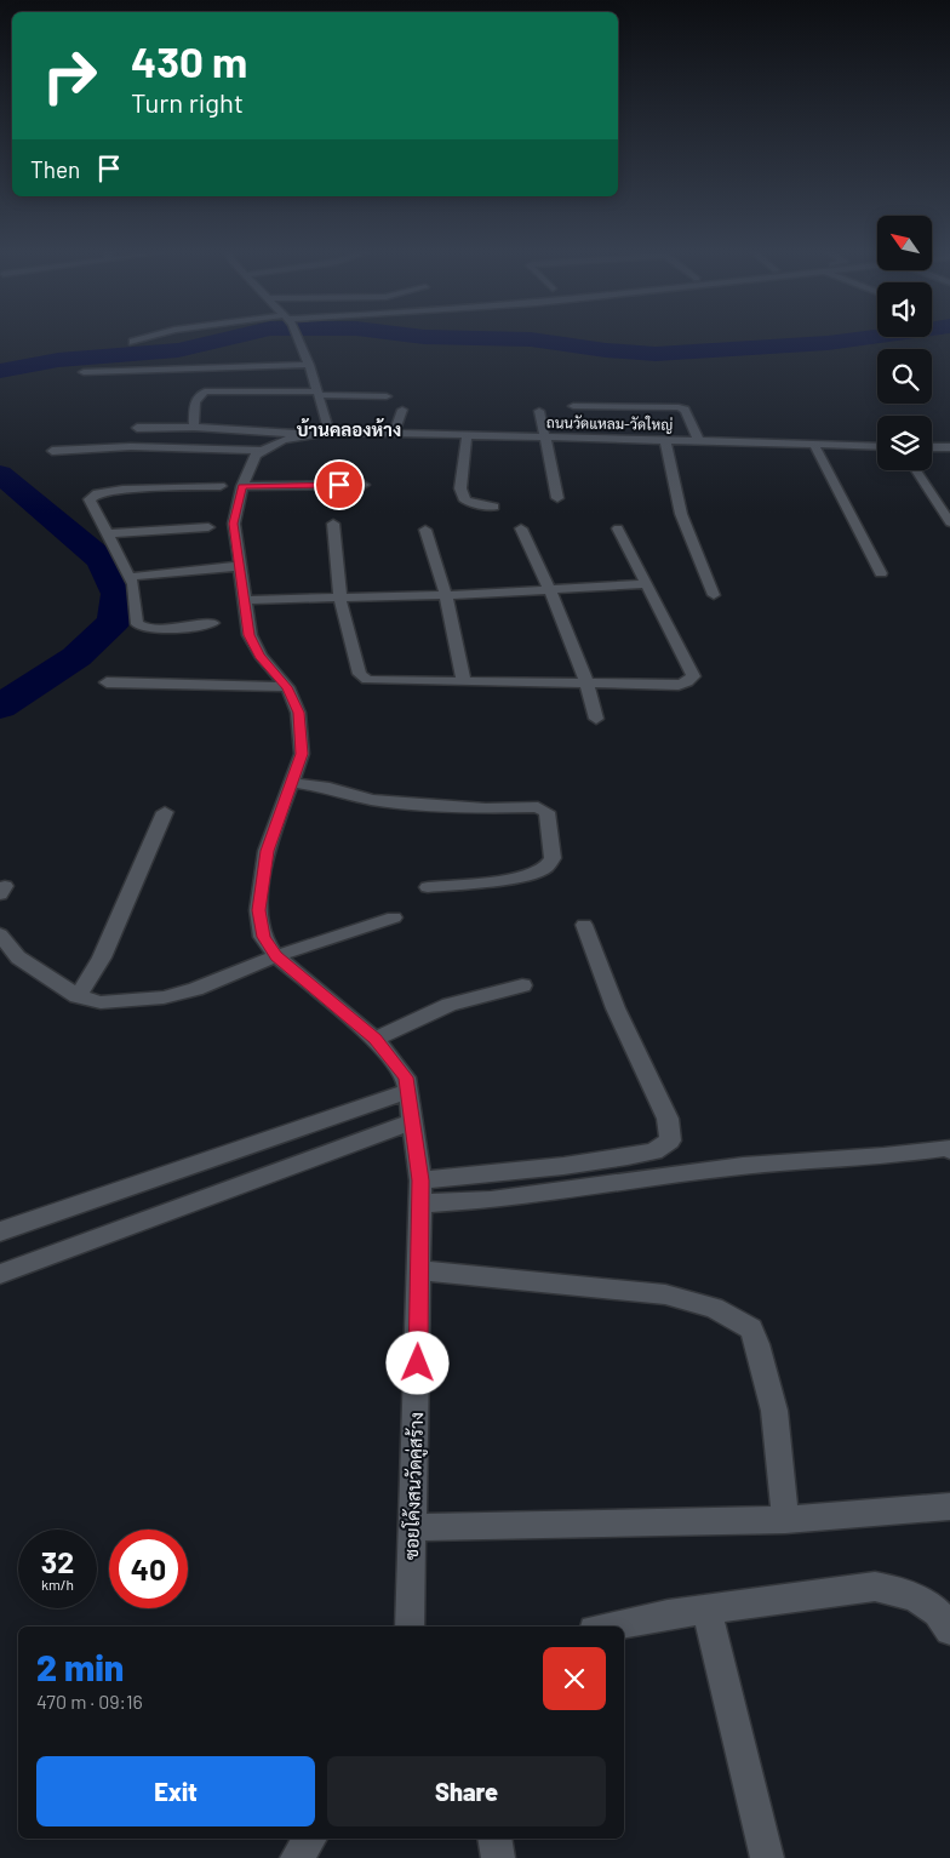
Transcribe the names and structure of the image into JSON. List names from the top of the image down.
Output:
{
  "streets": {
    "street": ["ถนนวัดแหลม-วัดใหญ่", "ซอยโค้งสนวัดคู่สร้าง"]
  },
  "districts": ["บ้านคลองห้าง"],
  "north": "top left",
  "page": {
    "turn": ["430 m", "Turn right"],
    "then": "Then",
    "speed": "32 km/h",
    "limit": "40",
    "heading": ["2 min", "470 m · 09:16"],
    "buttons": ["Exit", "Share"]
  }
}
